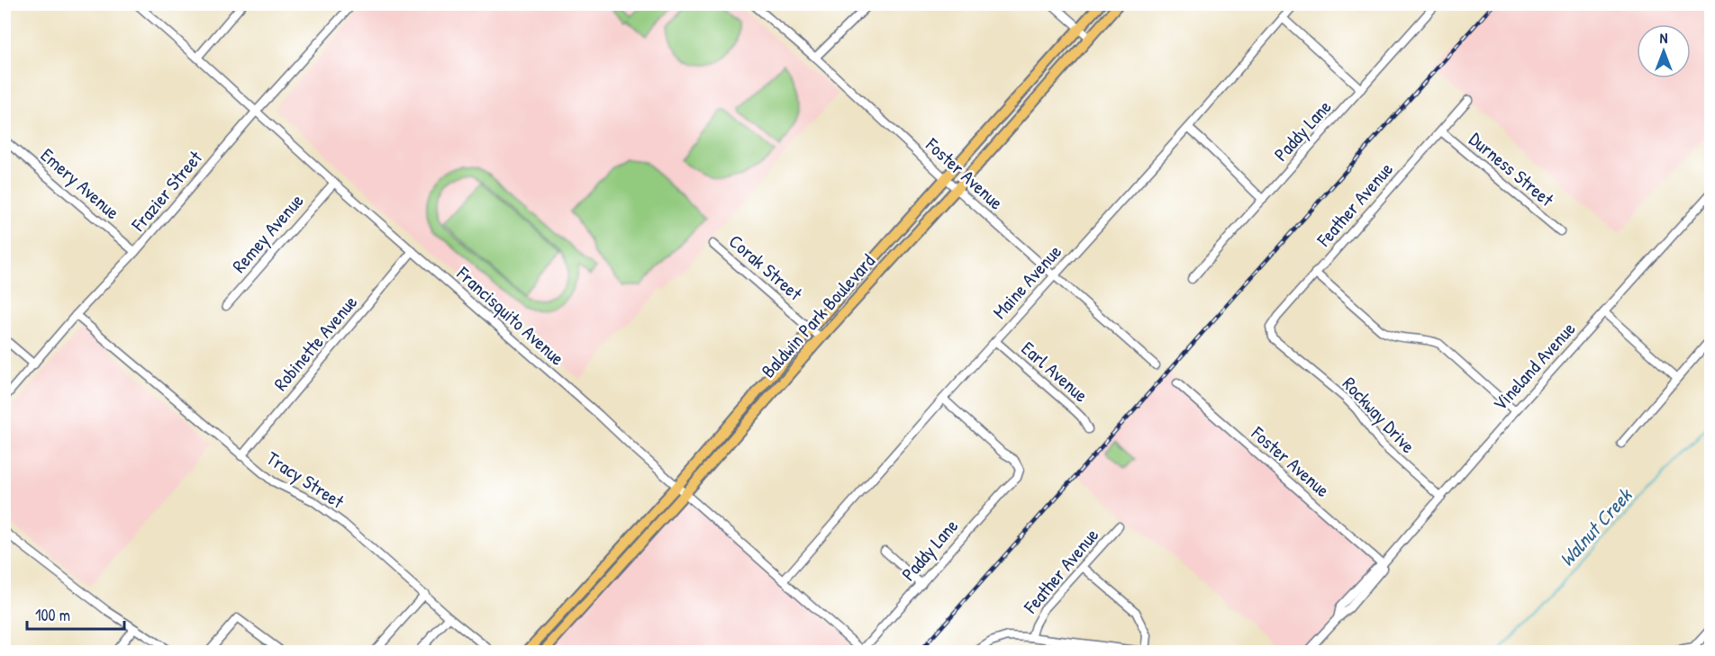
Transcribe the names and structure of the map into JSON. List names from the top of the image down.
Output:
{
  "streets": {
    "main road": ["Baldwin Park Boulevard"],
    "street": [
      "Paddy Lane",
      "Durness Street",
      "Foster Avenue",
      "Emery Avenue",
      "Frazier Street",
      "Feather Avenue",
      "Remey Avenue",
      "Corak Street",
      "Maine Avenue",
      "Francisquito Avenue",
      "Robinette Avenue",
      "Vineland Avenue",
      "Earl Avenue",
      "Rockway Drive",
      "Tracy Street"
    ]
  },
  "crossings": [
    ["Paddy Lane", "Maine Avenue"],
    ["Paddy Lane", "Francisquito Avenue"],
    ["Durness Street", "Feather Avenue"],
    ["Foster Avenue", "Maine Avenue"],
    ["Foster Avenue", "Baldwin Park Boulevard"],
    ["Foster Avenue", "Vineland Avenue"],
    ["Emery Avenue", "Frazier Street"],
    ["Frazier Street", "Francisquito Avenue"],
    ["Frazier Street", "Tracy Street"],
    ["Feather Avenue", "Rockway Drive"],
    ["Remey Avenue", "Francisquito Avenue"],
    ["Corak Street", "Baldwin Park Boulevard"],
    ["Maine Avenue", "Francisquito Avenue"],
    ["Maine Avenue", "Earl Avenue"],
    ["Francisquito Avenue", "Baldwin Park Boulevard"],
    ["Francisquito Avenue", "Robinette Avenue"],
    ["Robinette Avenue", "Tracy Street"],
    ["Vineland Avenue", "Rockway Drive"]
  ],
  "water": ["Walnut Creek"],
  "scale_bar": "100 m",
  "north": "top"
}
